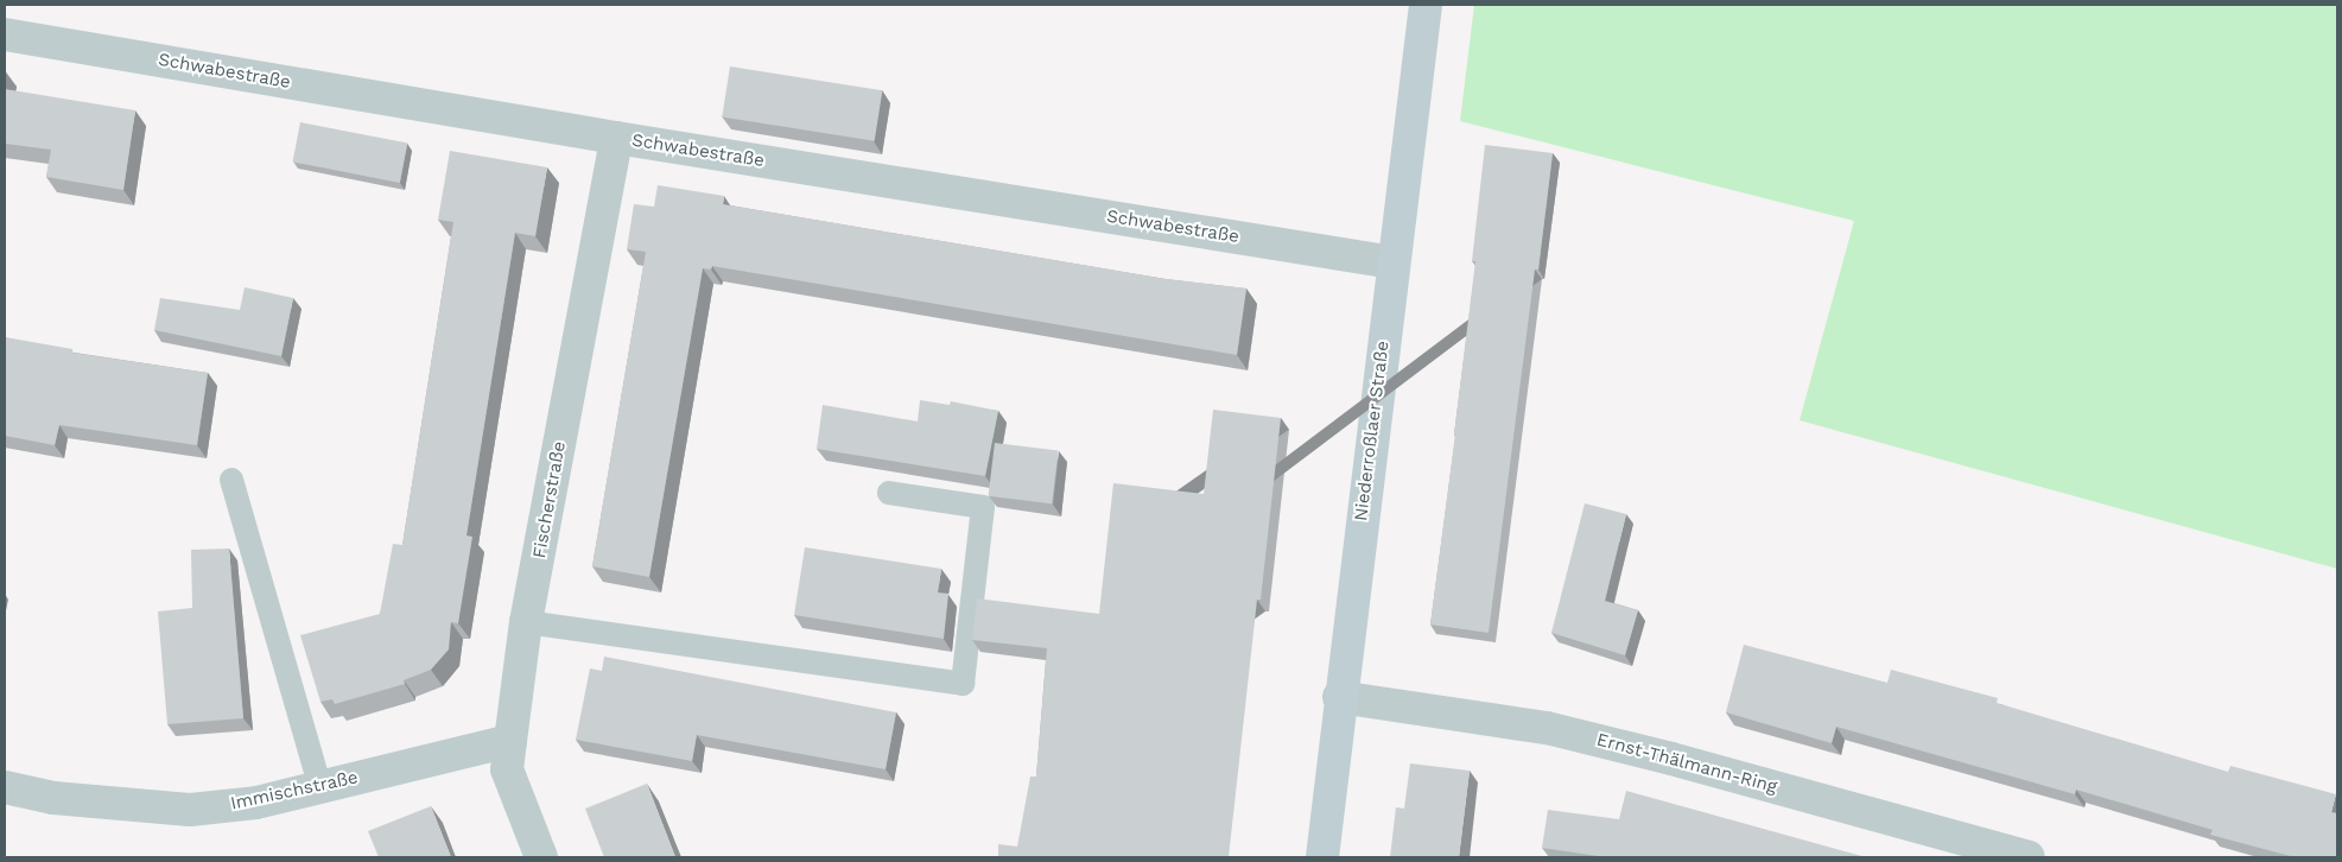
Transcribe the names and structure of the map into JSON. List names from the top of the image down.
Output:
{
  "streets": {
    "main road": ["Niederroßlaer Straße"],
    "street": [
      "Schwabestraße",
      "Fischerstraße",
      "Ernst-Thälmann-Ring",
      "Immischstraße"
    ]
  },
  "crossings": [
    ["Schwabestraße", "Niederroßlaer Straße"],
    ["Schwabestraße", "Fischerstraße"],
    ["Niederroßlaer Straße", "Ernst-Thälmann-Ring"],
    ["Fischerstraße", "Immischstraße"]
  ]
}
